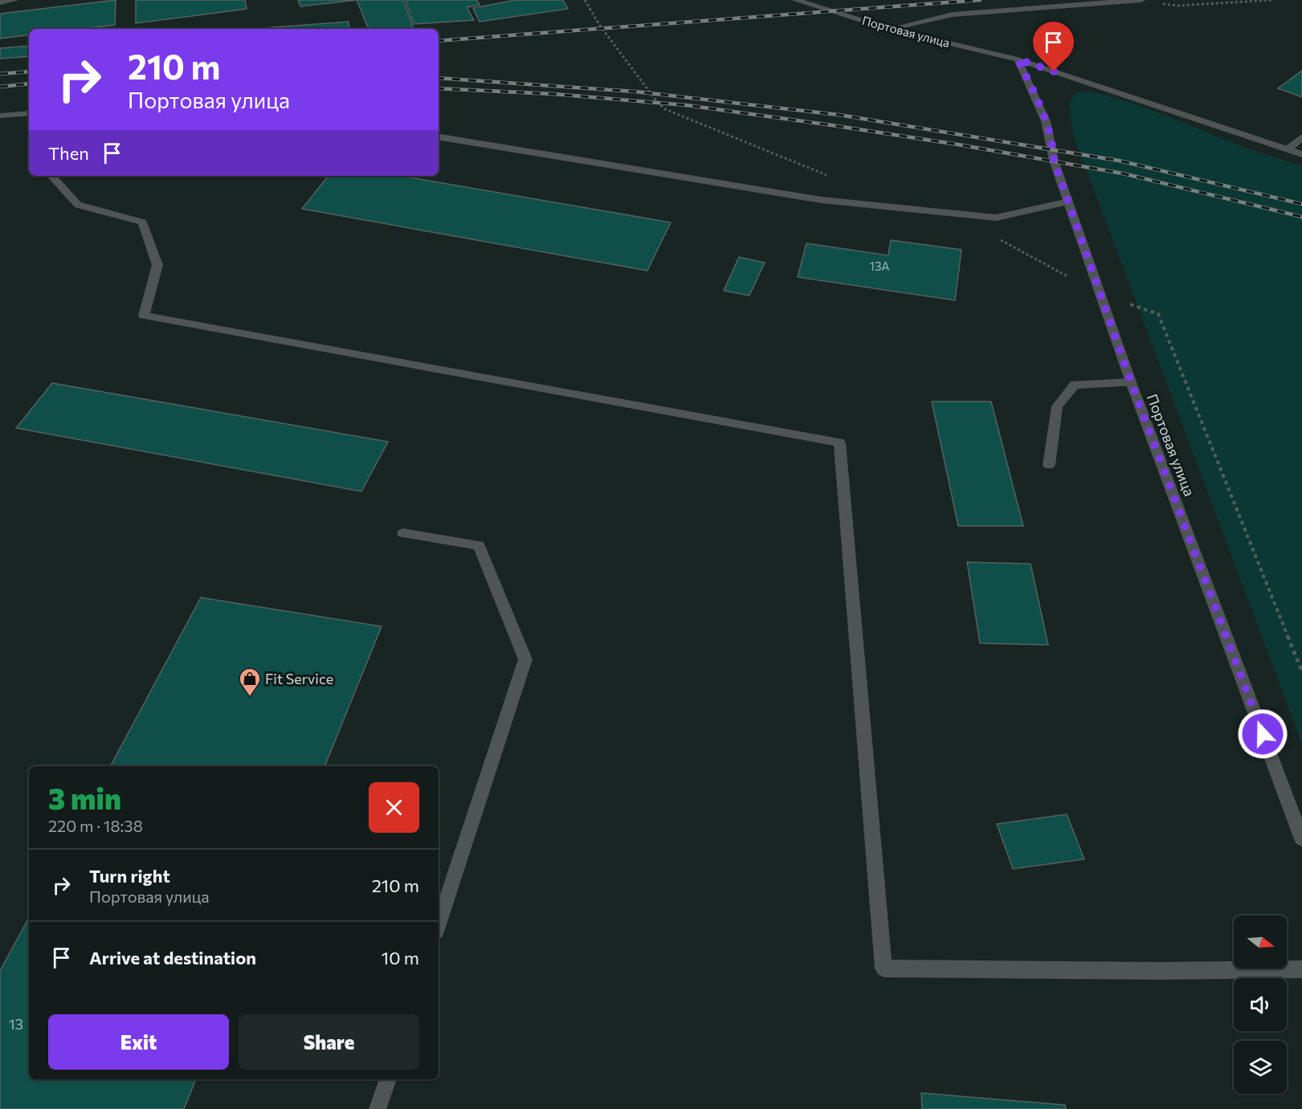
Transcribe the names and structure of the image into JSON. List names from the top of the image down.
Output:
{
  "streets": {
    "street": ["Портовая улица"]
  },
  "places": {
    "shop": ["Fit Service"]
  },
  "house_numbers": ["13А", "13"],
  "north": "right",
  "page": {
    "turn": ["210 m", "Портовая улица"],
    "then": "Then",
    "heading": ["3 min", "220 m · 18:38"],
    "list": [
      {
        "name": "Turn right",
        "note": "Портовая улица",
        "value": "210 m"
      },
      {
        "name": "Arrive at destination",
        "value": "10 m"
      }
    ],
    "buttons": ["Exit", "Share"]
  }
}
